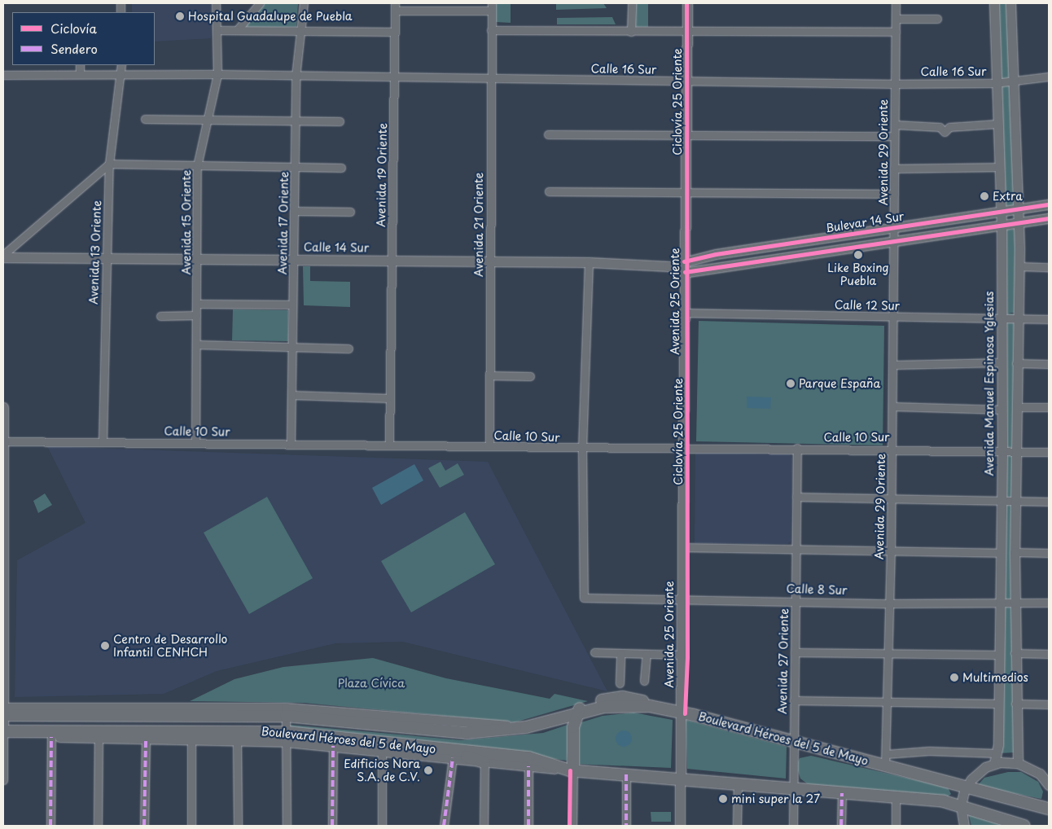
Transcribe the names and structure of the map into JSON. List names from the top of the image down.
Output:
{
  "streets": {
    "main road": [
      "Bulevar 14 Sur",
      "Calle 14 Sur",
      "Avenida 25 Oriente",
      "Avenida Manuel Espinosa Yglesias",
      "Boulevard Héroes del 5 de Mayo"
    ],
    "street": [
      "Calle 16 Sur",
      "Avenida 29 Oriente",
      "Avenida 19 Oriente",
      "Avenida 15 Oriente",
      "Avenida 17 Oriente",
      "Avenida 21 Oriente",
      "Avenida 13 Oriente",
      "Calle 12 Sur",
      "Calle 10 Sur",
      "Calle 8 Sur",
      "Avenida 27 Oriente"
    ],
    "cycle path": ["Ciclovía 25 Oriente"]
  },
  "crossings": [
    ["Calle 16 Sur", "Avenida 29 Oriente"],
    ["Calle 16 Sur", "Avenida 19 Oriente"],
    ["Calle 16 Sur", "Avenida 15 Oriente"],
    ["Calle 16 Sur", "Avenida 17 Oriente"],
    ["Calle 16 Sur", "Avenida 21 Oriente"],
    ["Calle 16 Sur", "Avenida 13 Oriente"],
    ["Calle 16 Sur", "Avenida 25 Oriente"],
    ["Calle 16 Sur", "Avenida Manuel Espinosa Yglesias"],
    ["Avenida 29 Oriente", "Bulevar 14 Sur"],
    ["Avenida 29 Oriente", "Calle 12 Sur"],
    ["Avenida 29 Oriente", "Calle 10 Sur"],
    ["Avenida 29 Oriente", "Calle 8 Sur"],
    ["Avenida 29 Oriente", "Boulevard Héroes del 5 de Mayo"],
    ["Avenida 19 Oriente", "Calle 14 Sur"],
    ["Avenida 19 Oriente", "Calle 10 Sur"],
    ["Avenida 15 Oriente", "Calle 14 Sur"],
    ["Avenida 15 Oriente", "Calle 10 Sur"],
    ["Bulevar 14 Sur", "Calle 14 Sur"],
    ["Bulevar 14 Sur", "Avenida 25 Oriente"],
    ["Bulevar 14 Sur", "Avenida Manuel Espinosa Yglesias"],
    ["Avenida 17 Oriente", "Calle 14 Sur"],
    ["Avenida 17 Oriente", "Calle 10 Sur"],
    ["Avenida 21 Oriente", "Calle 14 Sur"],
    ["Avenida 21 Oriente", "Calle 10 Sur"],
    ["Calle 14 Sur", "Avenida 13 Oriente"],
    ["Calle 14 Sur", "Avenida 25 Oriente"],
    ["Avenida 13 Oriente", "Calle 10 Sur"],
    ["Avenida 25 Oriente", "Calle 12 Sur"],
    ["Avenida 25 Oriente", "Calle 10 Sur"],
    ["Avenida 25 Oriente", "Calle 8 Sur"],
    ["Avenida 25 Oriente", "Boulevard Héroes del 5 de Mayo"],
    ["Calle 12 Sur", "Avenida Manuel Espinosa Yglesias"],
    ["Avenida Manuel Espinosa Yglesias", "Calle 10 Sur"],
    ["Avenida Manuel Espinosa Yglesias", "Calle 8 Sur"],
    ["Calle 10 Sur", "Calle 8 Sur"],
    ["Calle 10 Sur", "Avenida 27 Oriente"],
    ["Calle 8 Sur", "Avenida 27 Oriente"],
    ["Avenida 27 Oriente", "Boulevard Héroes del 5 de Mayo"]
  ],
  "parks": ["Plaza Cívica"],
  "places": [
    "Hospital Guadalupe de Puebla",
    "Extra",
    "Like Boxing Puebla",
    "Parque España",
    "Centro de Desarrollo Infantil CENHCH",
    "Multimedios",
    "Edificios Nora S.A. de C.V.",
    "mini super la 27"
  ],
  "legend": ["Ciclovía", "Sendero"]
}
